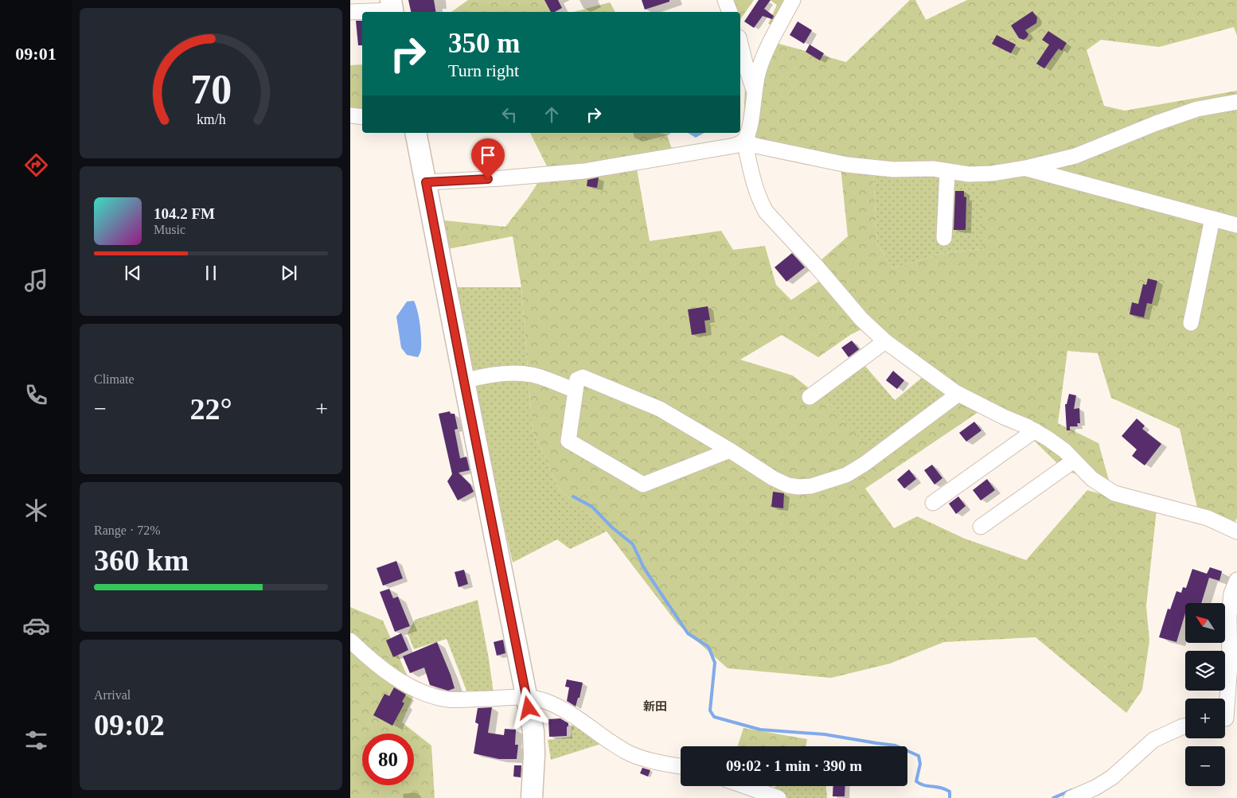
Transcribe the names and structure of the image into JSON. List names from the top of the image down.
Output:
{
  "districts": ["新田"],
  "north": "top left",
  "page": {
    "tabs": "09:01",
    "turn": ["350 m", "Turn right"],
    "song": ["104.2 FM", "Music"],
    "tile": [
      "Climate",
      ["Range · 72%", "360 km"],
      ["Arrival", "09:02"]
    ],
    "heat": ["−", "22°", "+"],
    "map_buttons": ["+", "−"],
    "limit": "80",
    "trip": "09:02 · 1 min · 390 m",
    "gauge": ["70", "km/h"]
  }
}
